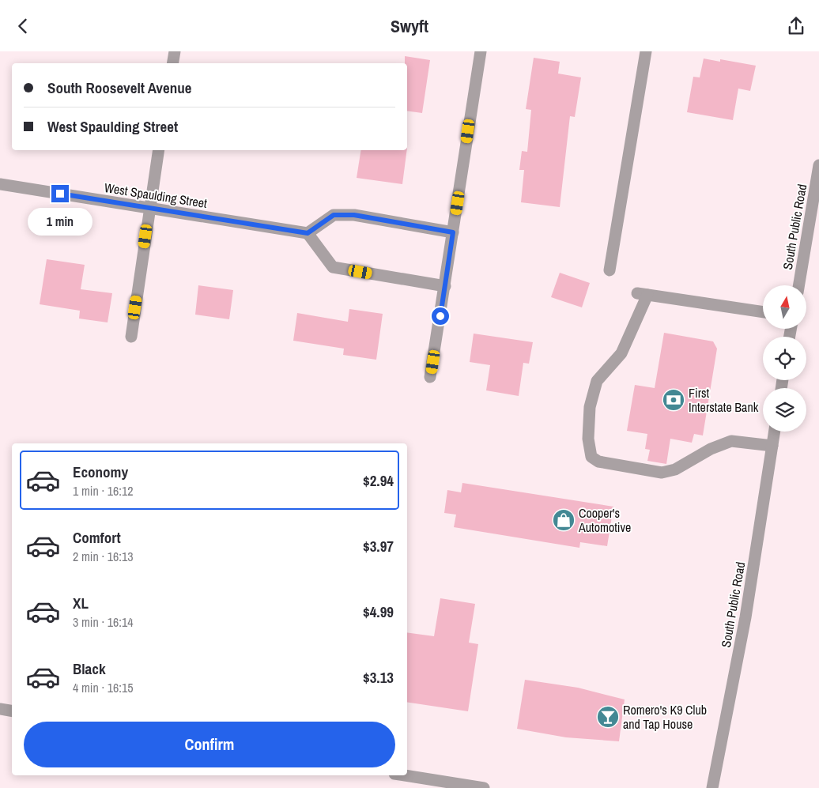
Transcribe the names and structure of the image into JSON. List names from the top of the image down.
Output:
{
  "streets": {
    "street": ["West Spaulding Street", "South Public Road"]
  },
  "places": {
    "bank": ["First Interstate Bank"],
    "shop": ["Cooper's Automotive"],
    "bar": ["Romero's K9 Club and Tap House"]
  },
  "north": "top",
  "page": {
    "header": "Swyft",
    "banner": ["South Roosevelt Avenue", "West Spaulding Street"],
    "bubble": "1 min",
    "list": [
      {
        "name": "Economy",
        "note": "1 min · 16:12",
        "value": "$2.94"
      },
      {
        "name": "Comfort",
        "note": "2 min · 16:13",
        "value": "$3.97"
      },
      {
        "name": "XL",
        "note": "3 min · 16:14",
        "value": "$4.99"
      },
      {
        "name": "Black",
        "note": "4 min · 16:15",
        "value": "$3.13"
      }
    ],
    "buttons": "Confirm"
  }
}
